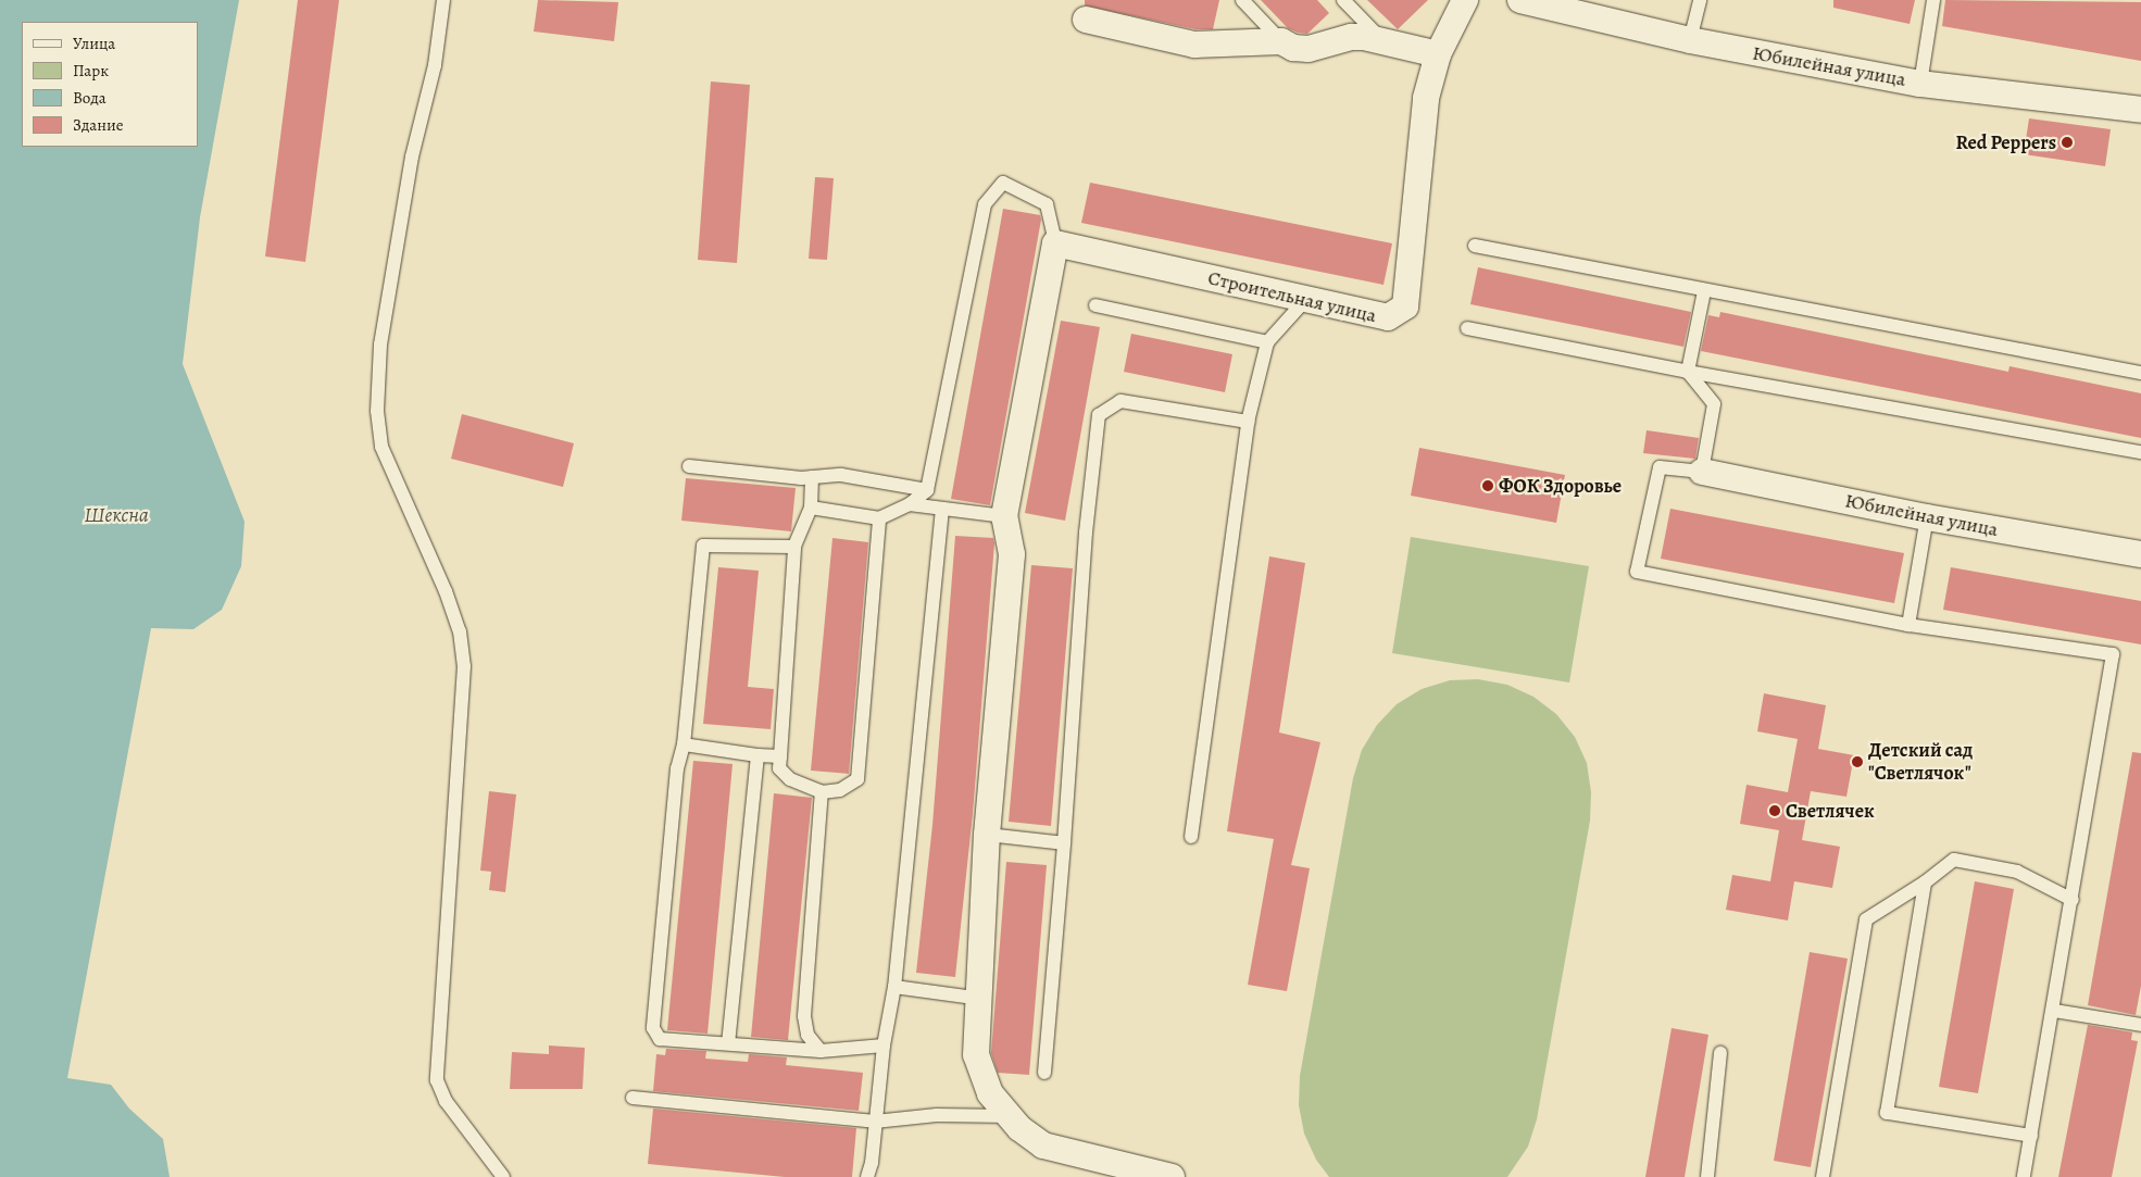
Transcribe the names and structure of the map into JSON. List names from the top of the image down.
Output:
{
  "streets": {
    "street": ["Юбилейная улица", "Строительная улица"]
  },
  "water": ["Шексна"],
  "places": [
    "Red Peppers",
    "ФОК Здоровье",
    "Детский сад \"Светлячок\"",
    "Светлячек"
  ],
  "legend": [
    "Улица",
    "Парк",
    "Вода",
    "Здание"
  ]
}
